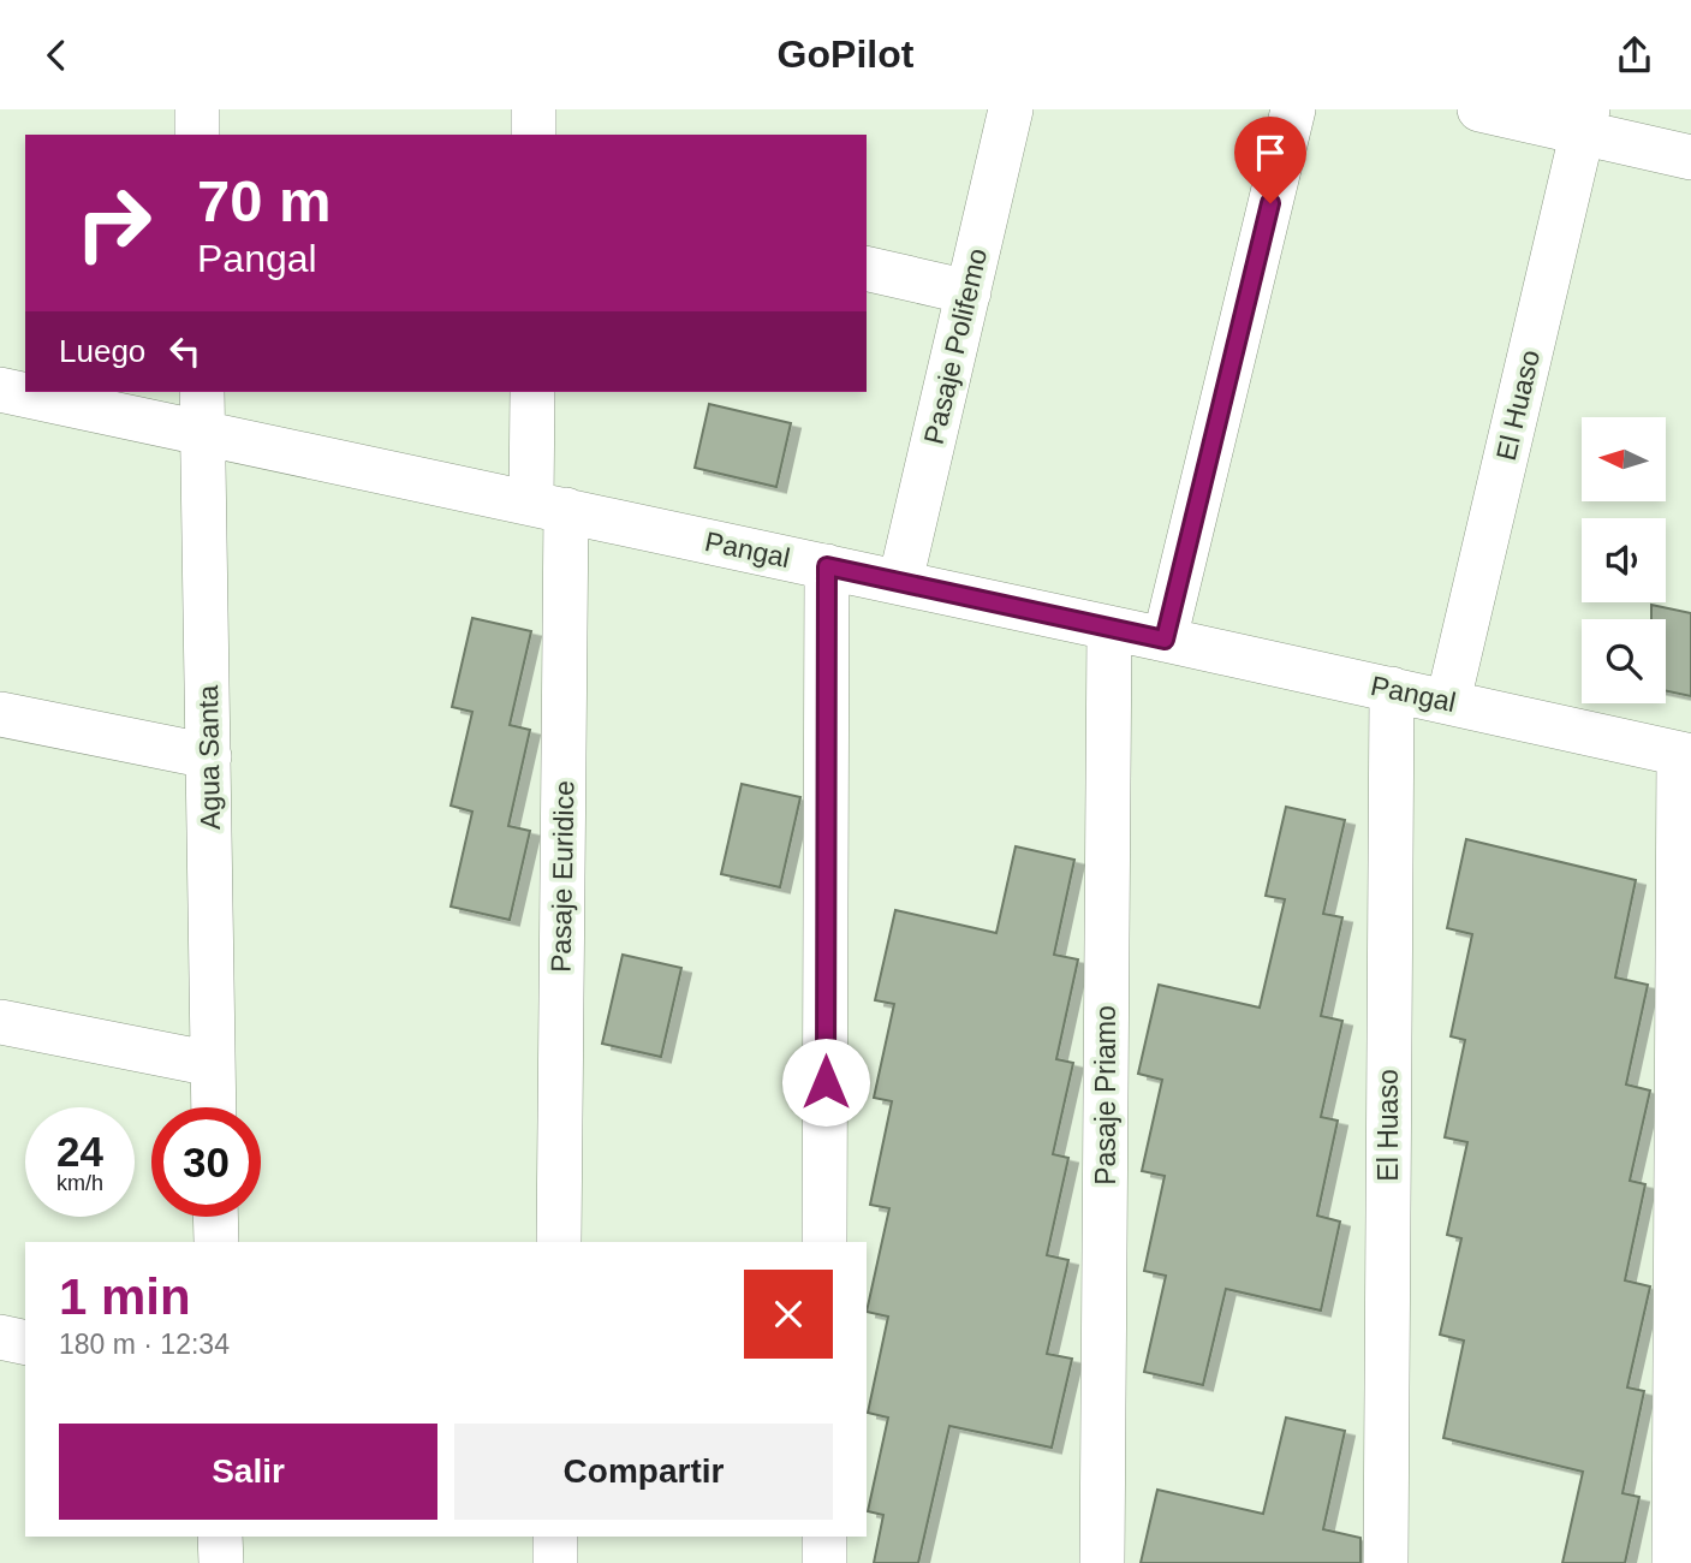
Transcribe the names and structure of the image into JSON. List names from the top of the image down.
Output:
{
  "streets": {
    "street": [
      "Pasaje Polifemo",
      "El Huaso",
      "Pangal",
      "Agua Santa",
      "Pasaje Euridice",
      "Pasaje Priamo"
    ]
  },
  "crossings": [
    ["Pasaje Polifemo", "Pangal"],
    ["El Huaso", "Pangal"],
    ["Pangal", "Agua Santa"],
    ["Pangal", "Pasaje Euridice"],
    ["Pangal", "Pasaje Priamo"]
  ],
  "north": "left",
  "page": {
    "header": "GoPilot",
    "turn": ["70 m", "Pangal"],
    "then": "Luego",
    "speed": "24 km/h",
    "limit": "30",
    "heading": ["1 min", "180 m · 12:34"],
    "buttons": ["Salir", "Compartir"]
  }
}
